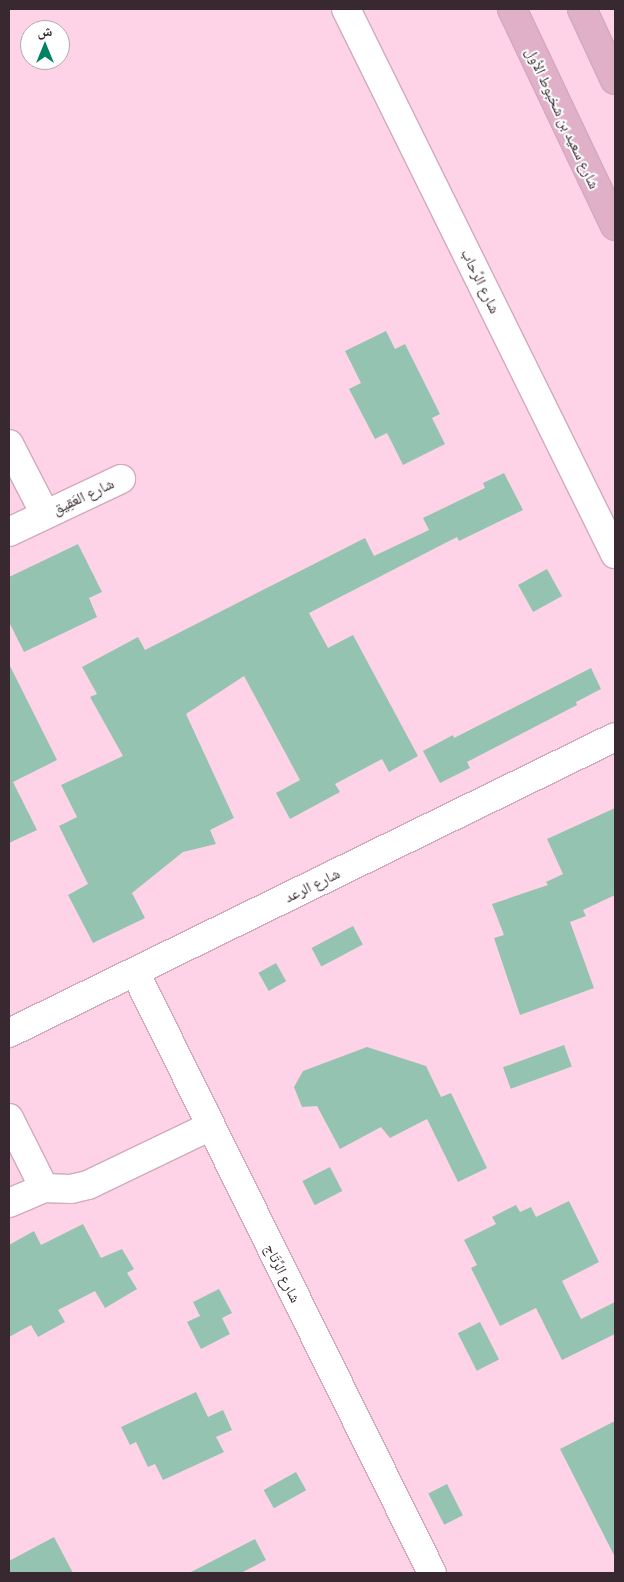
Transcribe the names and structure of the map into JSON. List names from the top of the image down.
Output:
{
  "streets": {
    "main road": ["شارع سعيد بن شخبوط الأول"],
    "street": [
      "شارع الرِّحاب",
      "شارع العَقِيق",
      "شارع الرعد",
      "شارع الرِّتَاج"
    ]
  },
  "crossings": [
    ["شارع الرعد", "شارع الرِّتَاج"]
  ],
  "north": "top"
}
